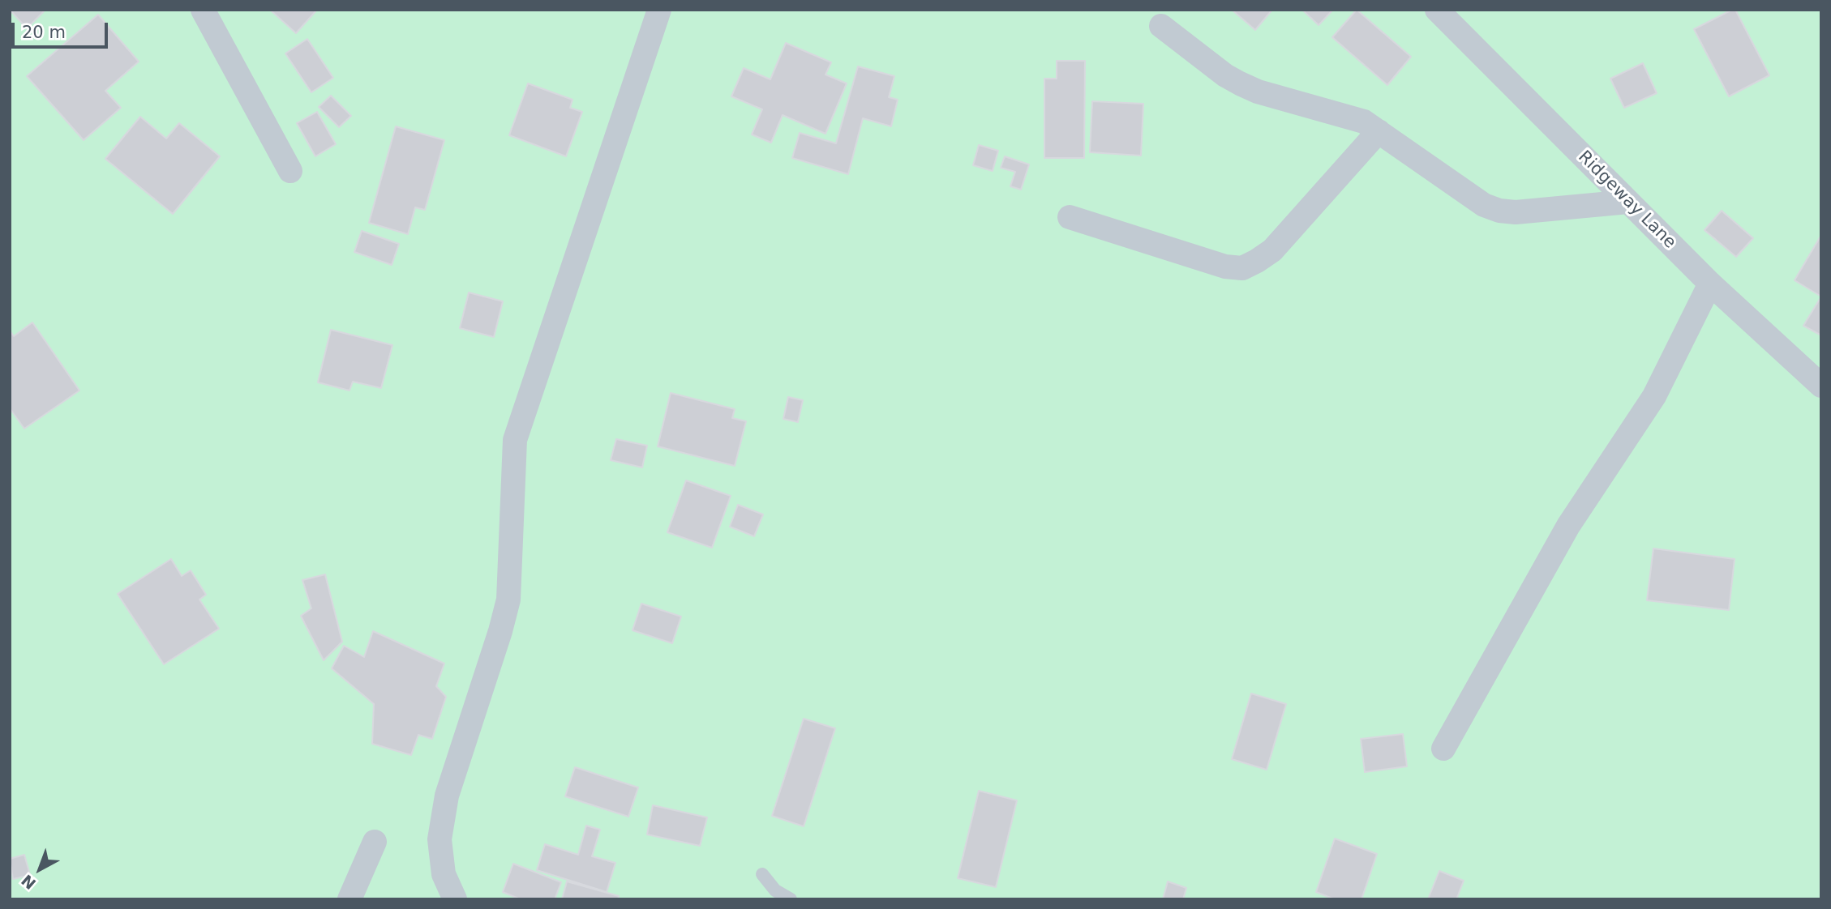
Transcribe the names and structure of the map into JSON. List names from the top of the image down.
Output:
{
  "streets": {
    "street": ["Ridgeway Lane"]
  },
  "scale_bar": "20 m",
  "north": "bottom left"
}
